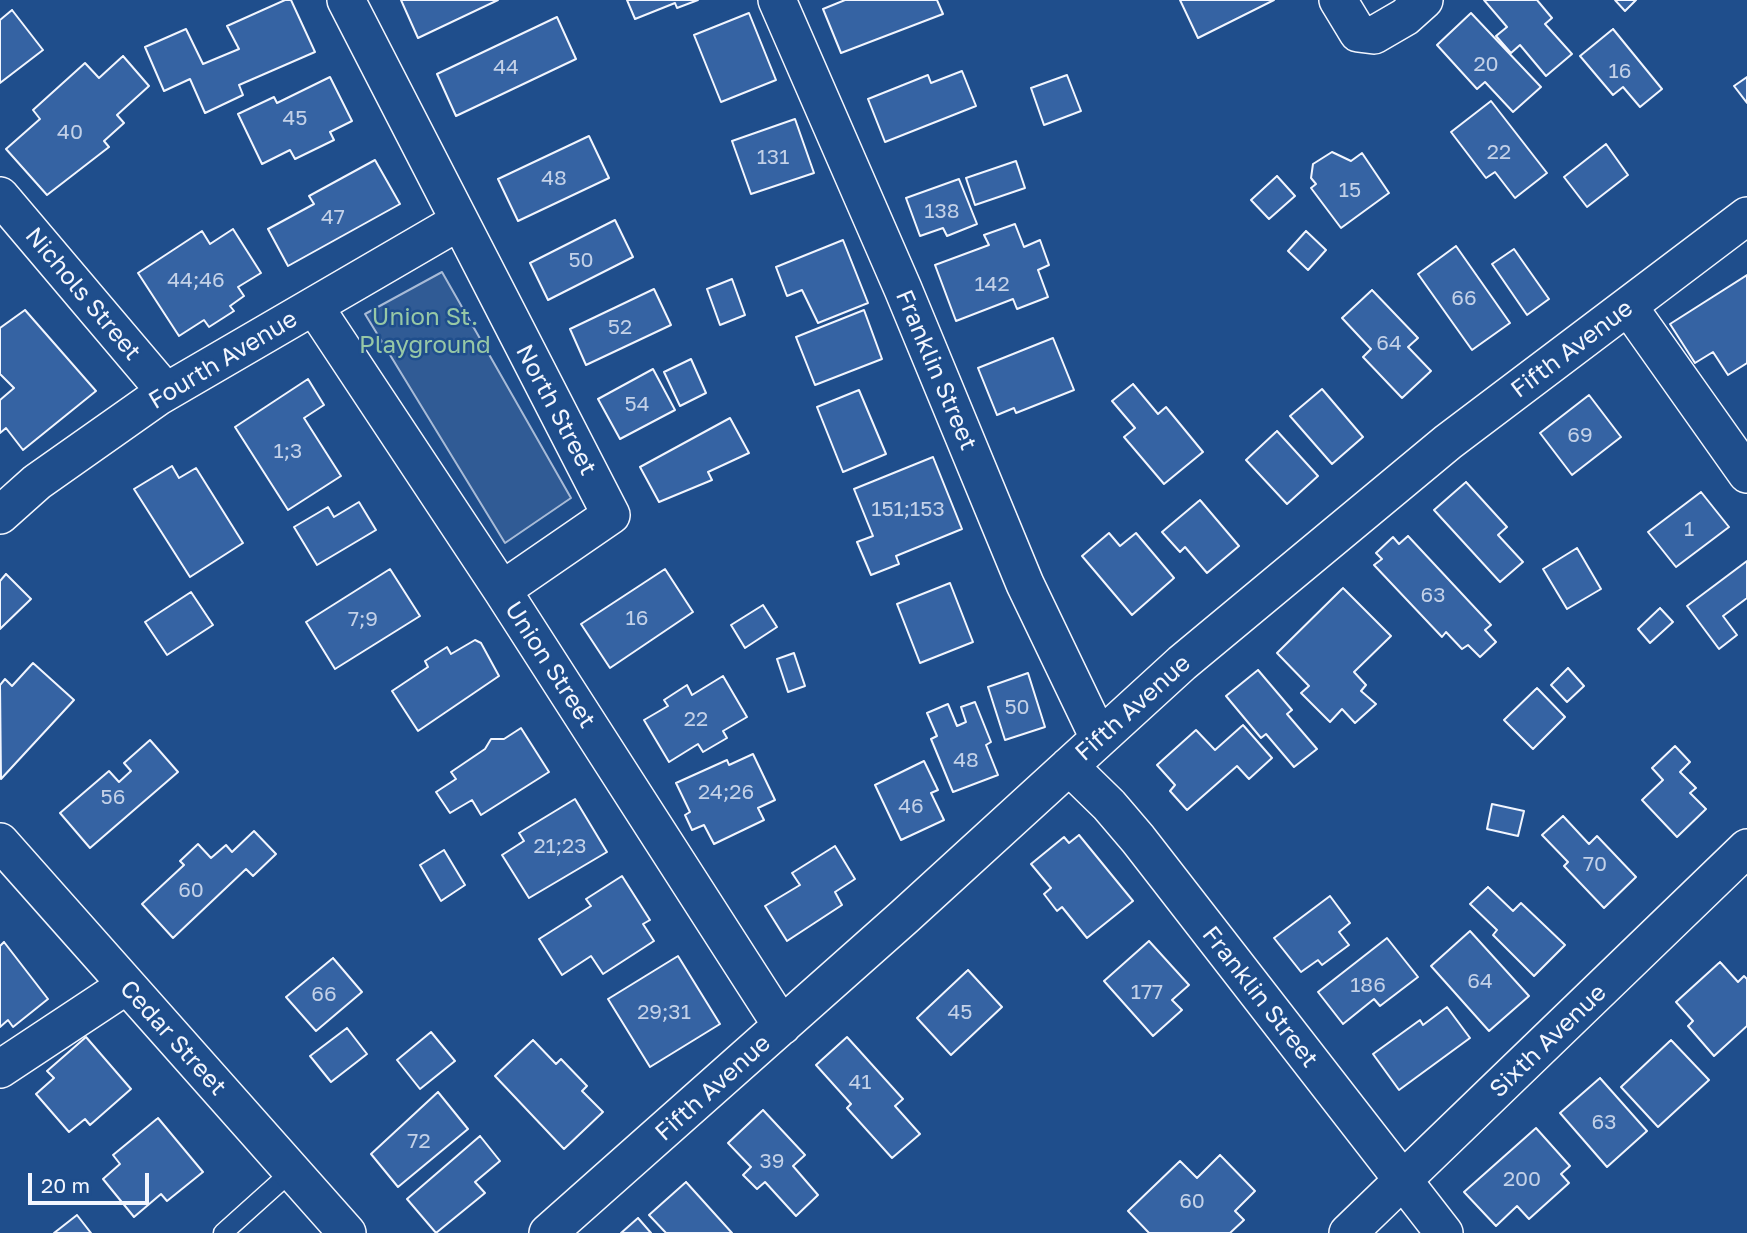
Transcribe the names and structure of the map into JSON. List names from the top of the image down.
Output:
{
  "streets": {
    "street": [
      "Nichols Street",
      "Fifth Avenue",
      "Fourth Avenue",
      "Franklin Street",
      "North Street",
      "Union Street",
      "Cedar Street",
      "Sixth Avenue"
    ]
  },
  "crossings": [
    ["Nichols Street", "Fourth Avenue"],
    ["Fifth Avenue", "Franklin Street"],
    ["Fifth Avenue", "Union Street"],
    ["Fourth Avenue", "North Street"],
    ["Fourth Avenue", "Union Street"],
    ["Franklin Street", "Sixth Avenue"],
    ["North Street", "Union Street"]
  ],
  "parks": ["Union St. Playground"],
  "house_numbers": [
    "20",
    "44",
    "16",
    "45",
    "40",
    "22",
    "131",
    "48",
    "15",
    "138",
    "47",
    "50",
    "44;46",
    "142",
    "66",
    "52",
    "64",
    "54",
    "69",
    "1;3",
    "151;153",
    "1",
    "63",
    "16",
    "7;9",
    "50",
    "22",
    "48",
    "24;26",
    "56",
    "46",
    "21;23",
    "70",
    "60",
    "64",
    "186",
    "177",
    "66",
    "29;31",
    "45",
    "41",
    "63",
    "72",
    "39",
    "200",
    "60"
  ],
  "scale_bar": "20 m"
}
